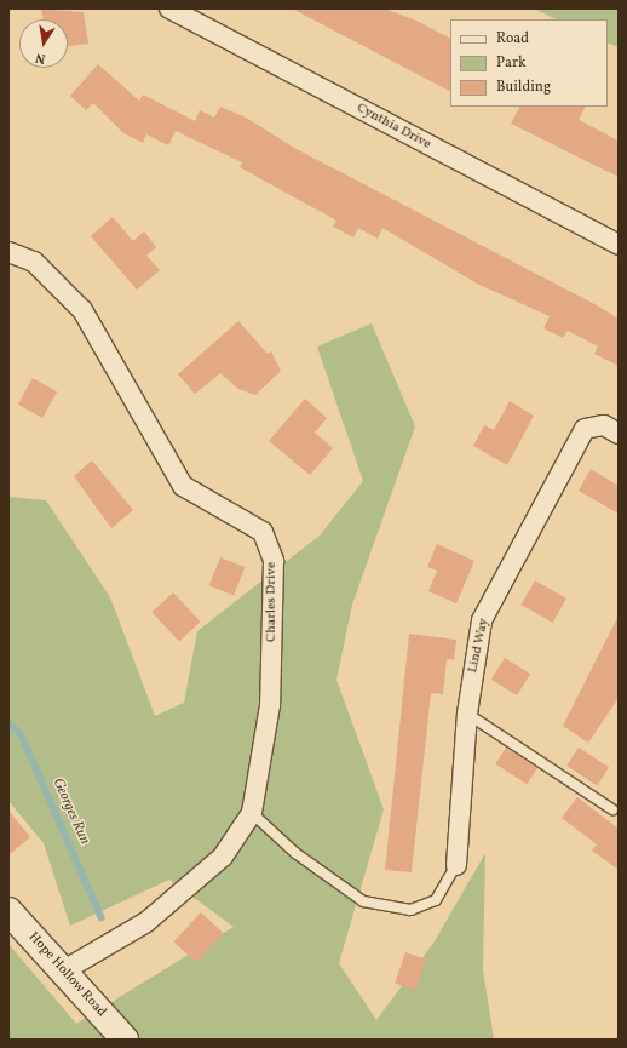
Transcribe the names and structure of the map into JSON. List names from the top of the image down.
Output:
{
  "streets": {
    "main road": ["Hope Hollow Road"],
    "street": ["Cynthia Drive", "Charles Drive", "Lind Way"]
  },
  "crossings": [
    ["Charles Drive", "Hope Hollow Road"]
  ],
  "water": ["Georges Run"],
  "legend": ["Road", "Park", "Building"],
  "north": "bottom"
}
